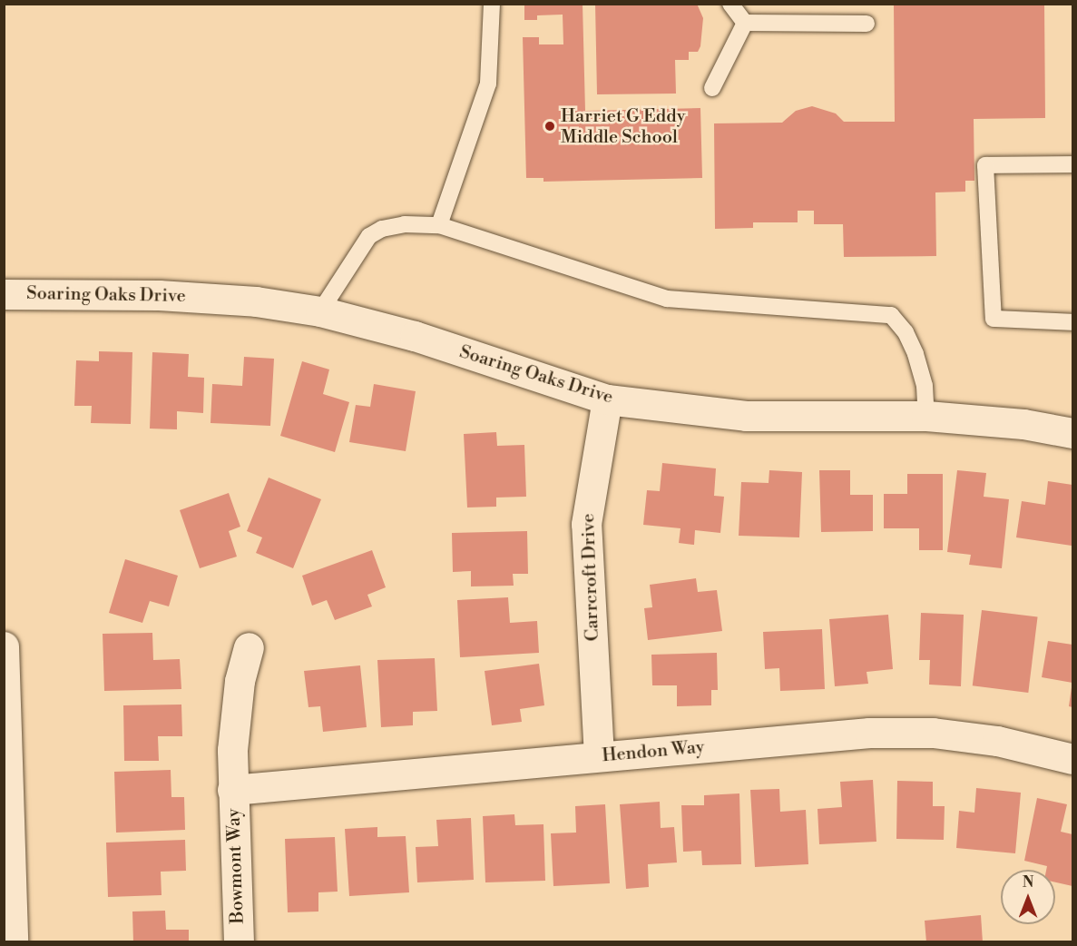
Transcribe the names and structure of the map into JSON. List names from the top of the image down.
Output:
{
  "streets": {
    "street": [
      "Soaring Oaks Drive",
      "Carrcroft Drive",
      "Hendon Way",
      "Bowmont Way"
    ]
  },
  "crossings": [
    ["Soaring Oaks Drive", "Carrcroft Drive"],
    ["Carrcroft Drive", "Hendon Way"],
    ["Hendon Way", "Bowmont Way"]
  ],
  "places": ["Harriet G Eddy Middle School"],
  "north": "top"
}
